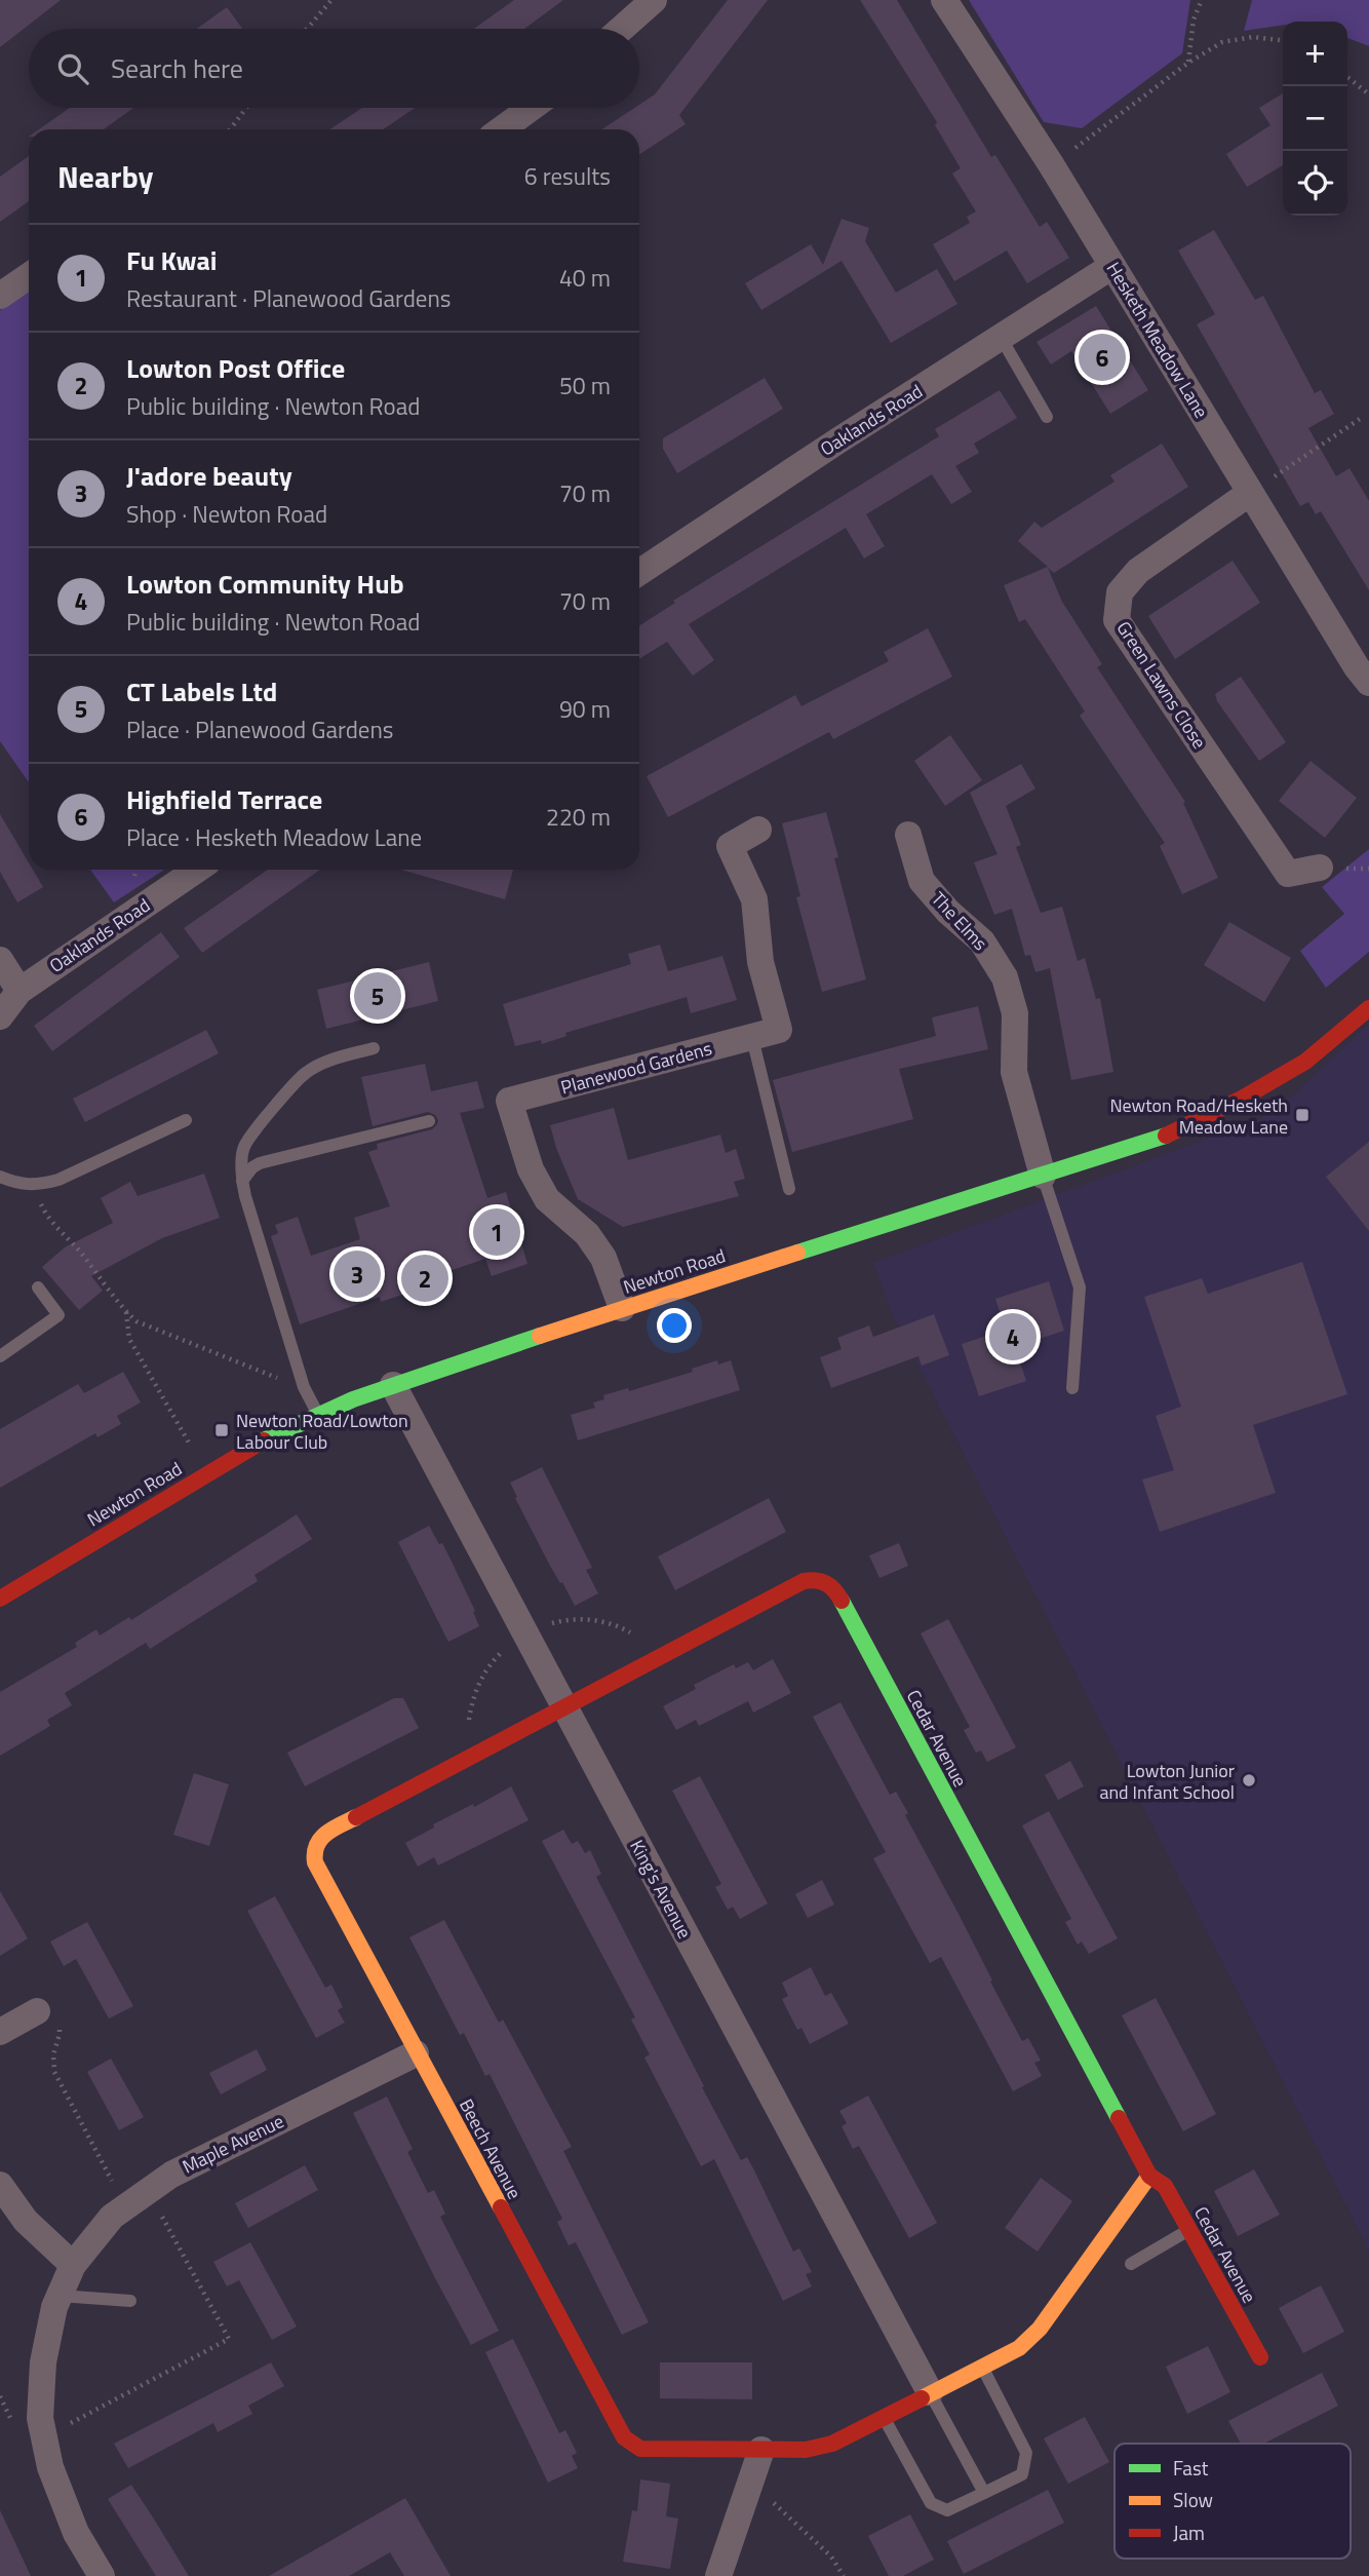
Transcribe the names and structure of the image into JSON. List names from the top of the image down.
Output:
{
  "streets": {
    "street": [
      "Hesketh Meadow Lane",
      "Oaklands Road",
      "Green Lawns Close",
      "The Elms",
      "Planewood Gardens",
      "Newton Road",
      "Cedar Avenue",
      "King's Avenue",
      "Maple Avenue",
      "Beech Avenue"
    ]
  },
  "crossings": [
    ["Hesketh Meadow Lane", "Oaklands Road"],
    ["Hesketh Meadow Lane", "Green Lawns Close"],
    ["The Elms", "Newton Road"],
    ["Planewood Gardens", "Newton Road"],
    ["Newton Road", "King's Avenue"],
    ["Cedar Avenue", "King's Avenue"],
    ["Cedar Avenue", "Beech Avenue"],
    ["King's Avenue", "Beech Avenue"],
    ["Maple Avenue", "Beech Avenue"]
  ],
  "places": {
    "transit": ["Newton Road/Hesketh Meadow Lane", "Newton Road/Lowton Labour Club"],
    "other": ["Lowton Junior and Infant School"]
  },
  "legend": ["Fast", "Slow", "Jam"],
  "page": {
    "map_buttons": ["+", "−"],
    "search": "Search here",
    "heading": ["Nearby", "6 results"],
    "list": [
      {
        "mark": "1",
        "name": "Fu Kwai",
        "note": "Restaurant · Planewood Gardens",
        "value": "40 m"
      },
      {
        "mark": "2",
        "name": "Lowton Post Office",
        "note": "Public building · Newton Road",
        "value": "50 m"
      },
      {
        "mark": "3",
        "name": "J'adore beauty",
        "note": "Shop · Newton Road",
        "value": "70 m"
      },
      {
        "mark": "4",
        "name": "Lowton Community Hub",
        "note": "Public building · Newton Road",
        "value": "70 m"
      },
      {
        "mark": "5",
        "name": "CT Labels Ltd",
        "note": "Place · Planewood Gardens",
        "value": "90 m"
      },
      {
        "mark": "6",
        "name": "Highfield Terrace",
        "note": "Place · Hesketh Meadow Lane",
        "value": "220 m"
      }
    ],
    "pins": [
      "6",
      "5",
      "1",
      "3",
      "2",
      "4"
    ]
  }
}
